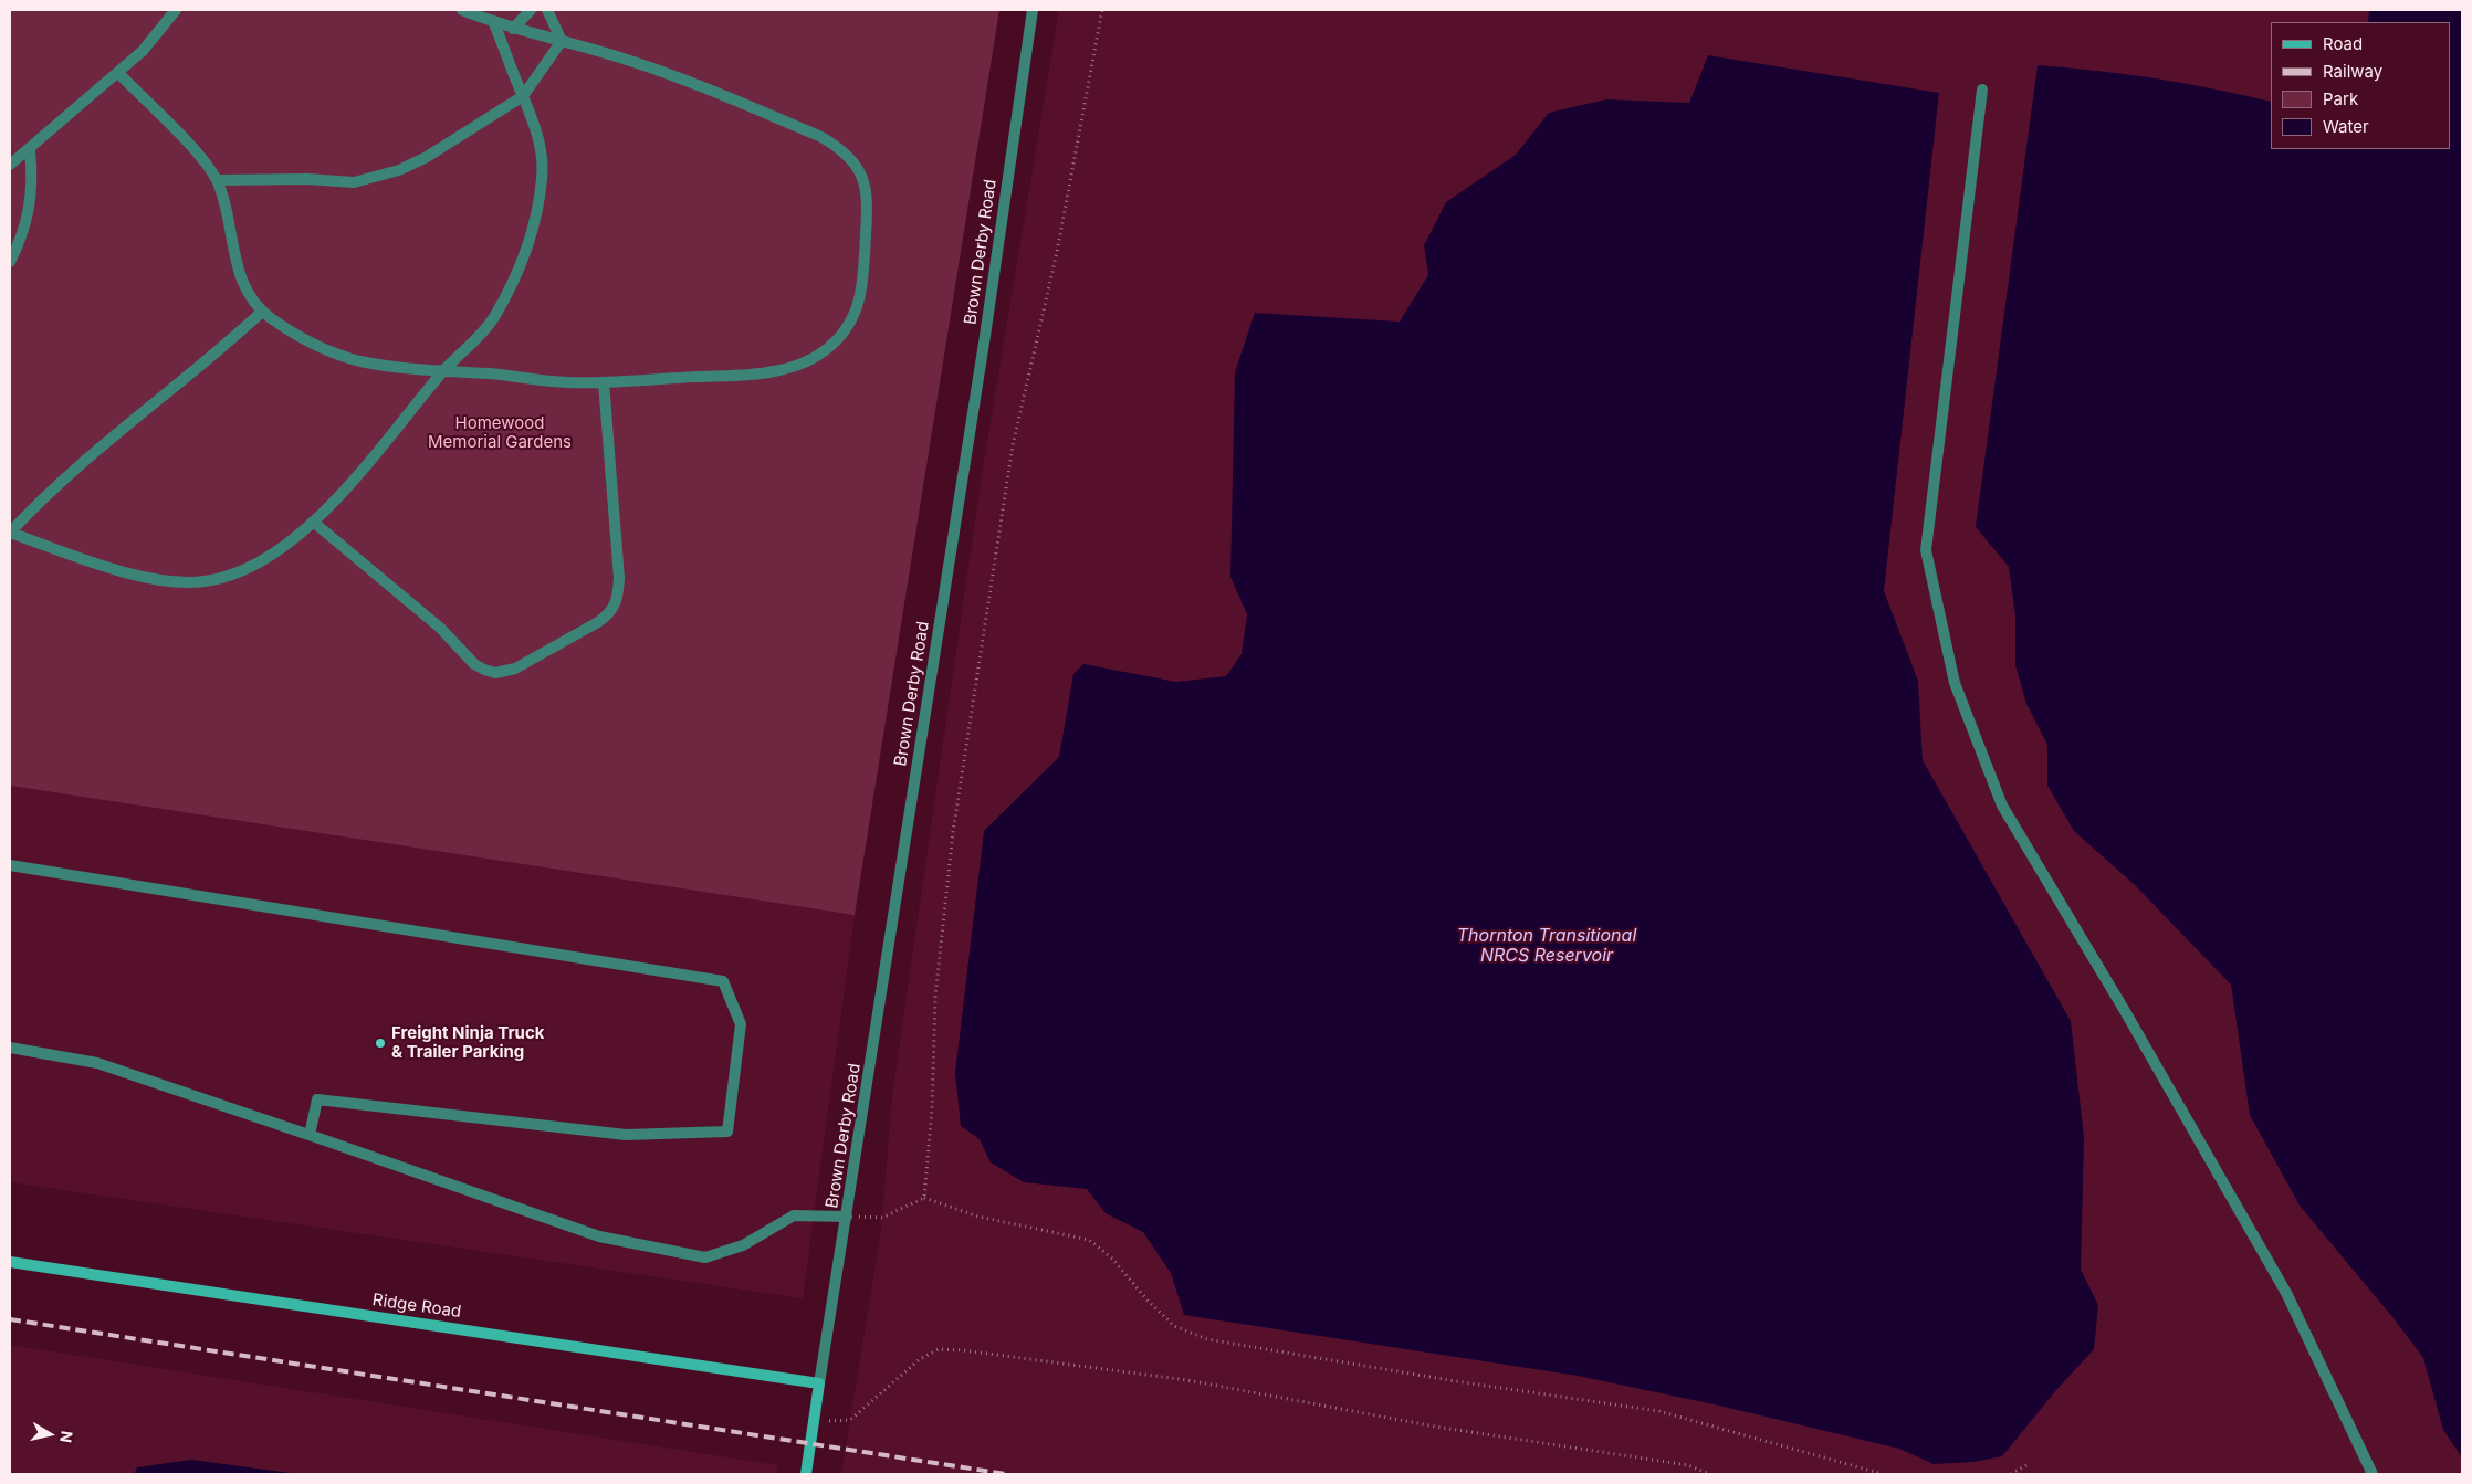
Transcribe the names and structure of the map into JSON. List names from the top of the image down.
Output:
{
  "streets": {
    "street": ["Brown Derby Road", "Ridge Road"]
  },
  "crossings": [
    ["Brown Derby Road", "Ridge Road"]
  ],
  "water": ["Thornton Transitional NRCS Reservoir"],
  "parks": ["Homewood Memorial Gardens"],
  "places": ["Freight Ninja Truck & Trailer Parking"],
  "legend": [
    "Road",
    "Railway",
    "Park",
    "Water"
  ],
  "north": "right"
}
